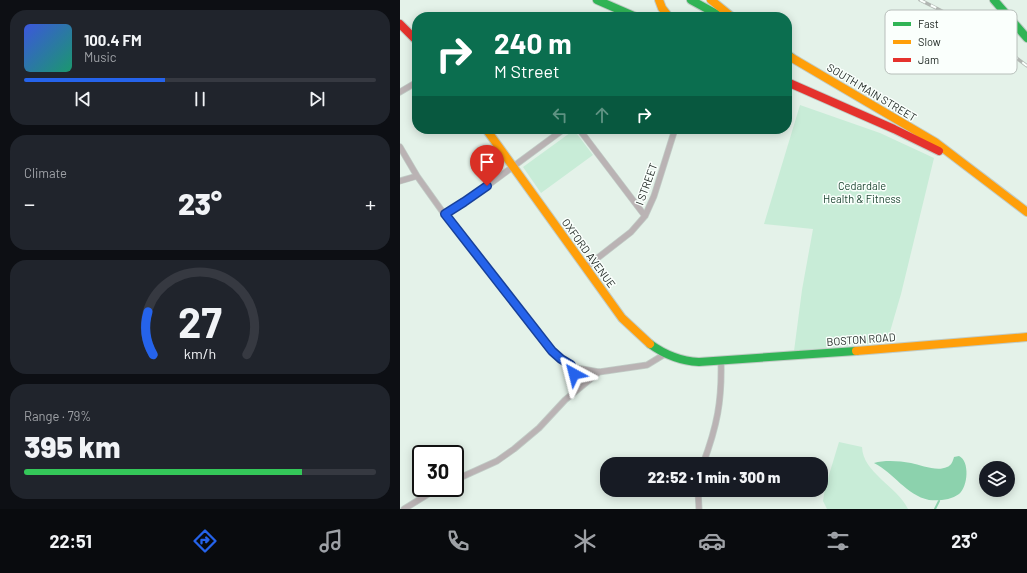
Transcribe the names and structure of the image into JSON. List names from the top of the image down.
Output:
{
  "streets": {
    "main road": ["SOUTH MAIN STREET", "OXFORD AVENUE", "BOSTON ROAD"],
    "street": ["I STREET"]
  },
  "crossings": [
    ["I STREET", "OXFORD AVENUE"],
    ["OXFORD AVENUE", "BOSTON ROAD"]
  ],
  "parks": ["Cedardale Health & Fitness"],
  "legend": ["Fast", "Slow", "Jam"],
  "page": {
    "turn": ["240 m", "M Street"],
    "song": ["100.4 FM", "Music"],
    "tile": [
      "Climate",
      ["Range · 79%", "395 km"]
    ],
    "heat": ["−", "23°", "+"],
    "limit": "30",
    "trip": "22:52 · 1 min · 300 m",
    "tabs": ["22:51", "23°"],
    "gauge": ["27", "km/h"]
  }
}
